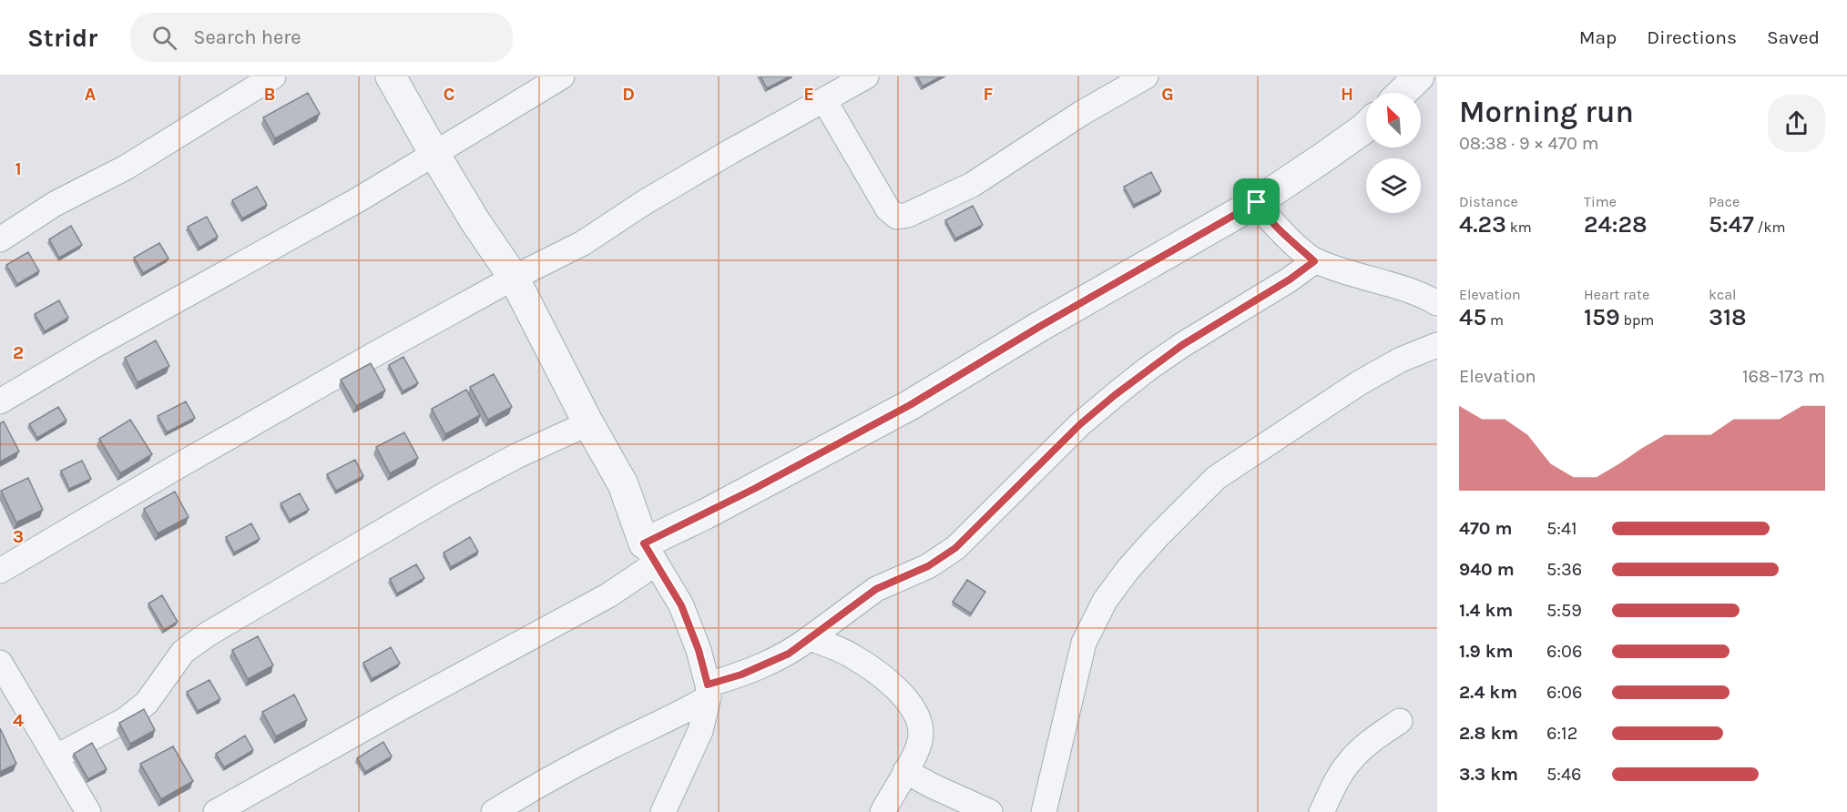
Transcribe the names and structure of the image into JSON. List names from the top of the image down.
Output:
{
  "north": "top left",
  "page": {
    "header": "Stridr",
    "search": "Search here",
    "nav": ["Map", "Directions", "Saved"],
    "heading": ["Morning run", "08:38 · 9 × 470 m"],
    "stats": [
      ["Distance", "4.23 km"],
      ["Time", "24:28"],
      ["Pace", "5:47 /km"],
      ["Elevation", "45 m"],
      ["Heart rate", "159 bpm"],
      ["kcal", "318"]
    ],
    "chart": ["Elevation", "168–173 m"],
    "list": [
      {
        "name": "470 m",
        "note": "5:41"
      },
      {
        "name": "940 m",
        "note": "5:36"
      },
      {
        "name": "1.4 km",
        "note": "5:59"
      },
      {
        "name": "1.9 km",
        "note": "6:06"
      },
      {
        "name": "2.4 km",
        "note": "6:06"
      },
      {
        "name": "2.8 km",
        "note": "6:12"
      },
      {
        "name": "3.3 km",
        "note": "5:46"
      }
    ]
  },
  "grid": {
    "columns": [
      "A",
      "B",
      "C",
      "D",
      "E",
      "F",
      "G",
      "H"
    ],
    "rows": [
      "1",
      "2",
      "3",
      "4"
    ]
  }
}
